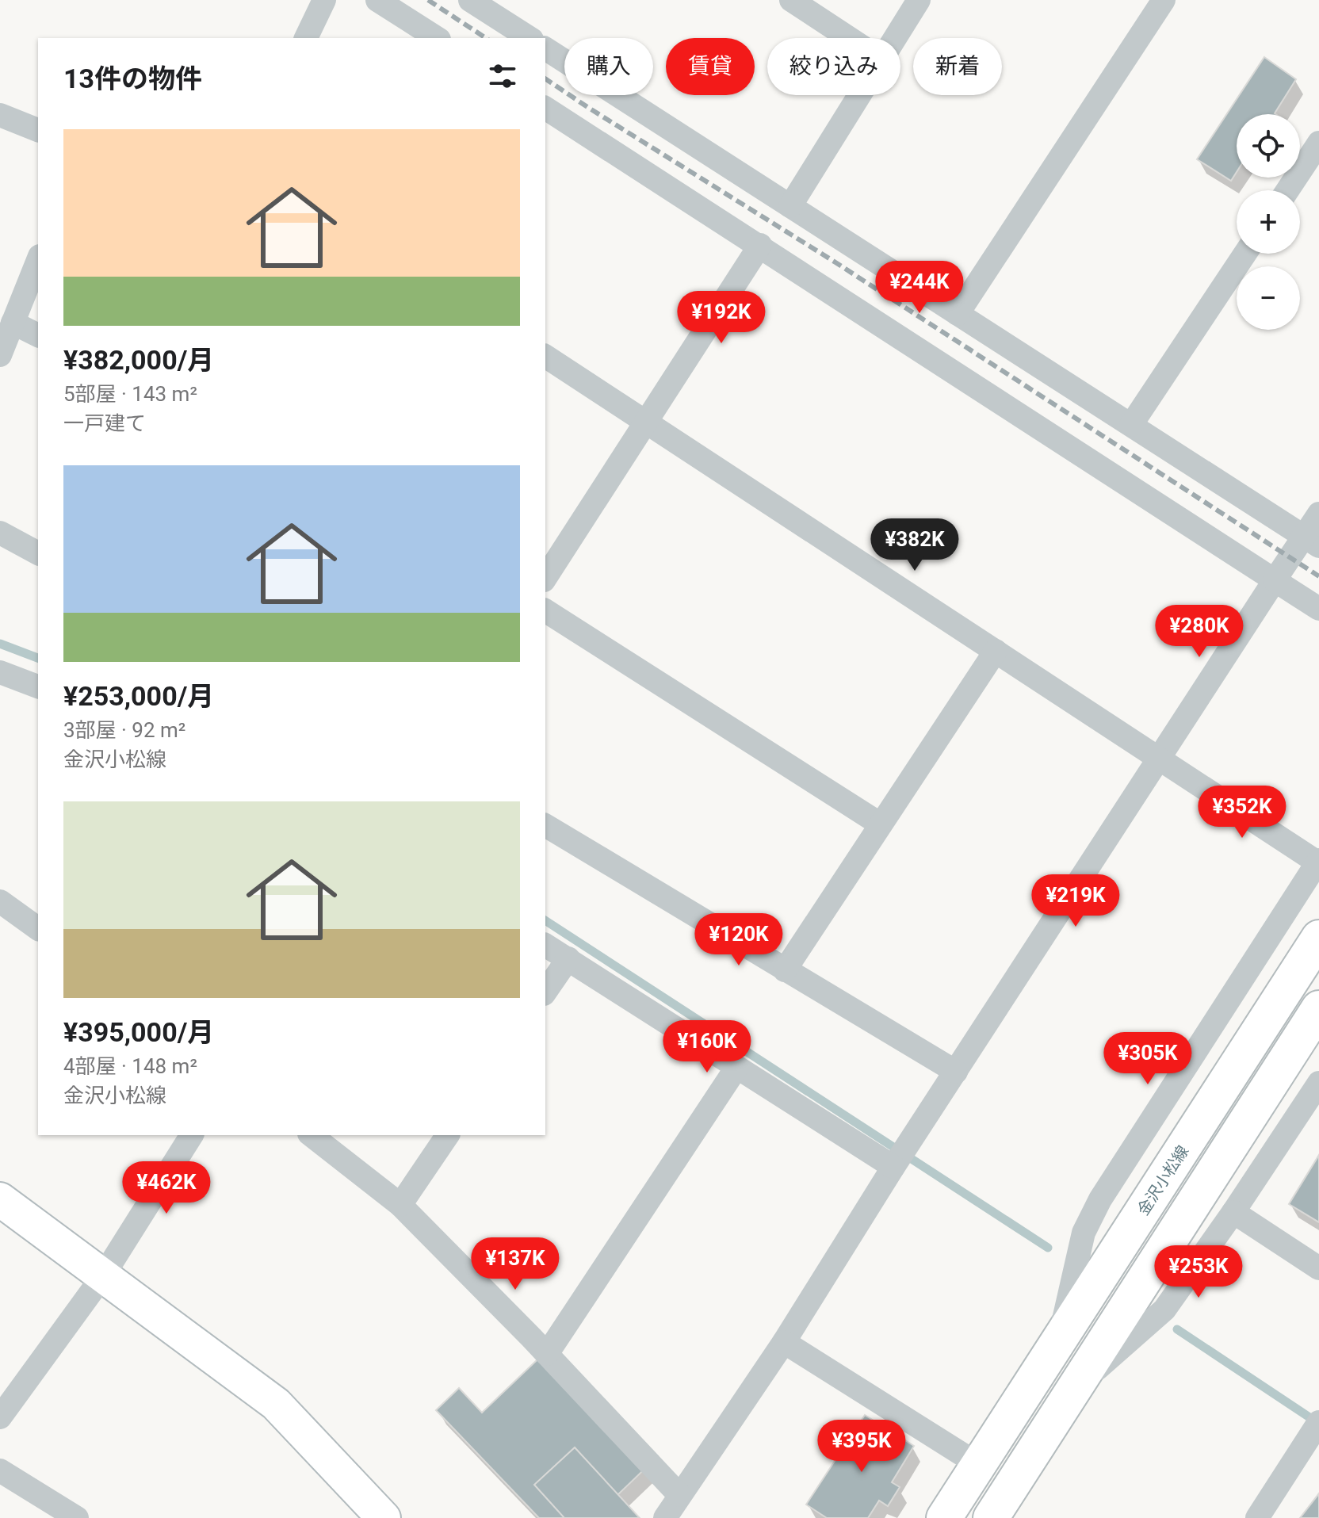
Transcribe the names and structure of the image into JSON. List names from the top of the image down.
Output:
{
  "streets": {
    "main road": ["金沢小松線"]
  },
  "page": {
    "chip": [
      "購入",
      "賃貸",
      "絞り込み",
      "新着"
    ],
    "heading": "13件の物件",
    "map_buttons": ["+", "−"],
    "list": [
      {
        "name": "¥382,000/月",
        "note": "5部屋 · 143 m² · 一戸建て"
      },
      {
        "name": "¥253,000/月",
        "note": "3部屋 · 92 m² · 金沢小松線"
      },
      {
        "name": "¥395,000/月",
        "note": "4部屋 · 148 m² · 金沢小松線"
      }
    ],
    "price": [
      "¥244K",
      "¥192K",
      "¥382K",
      "¥280K",
      "¥352K",
      "¥219K",
      "¥120K",
      "¥160K",
      "¥305K",
      "¥462K",
      "¥137K",
      "¥253K",
      "¥395K"
    ]
  }
}
